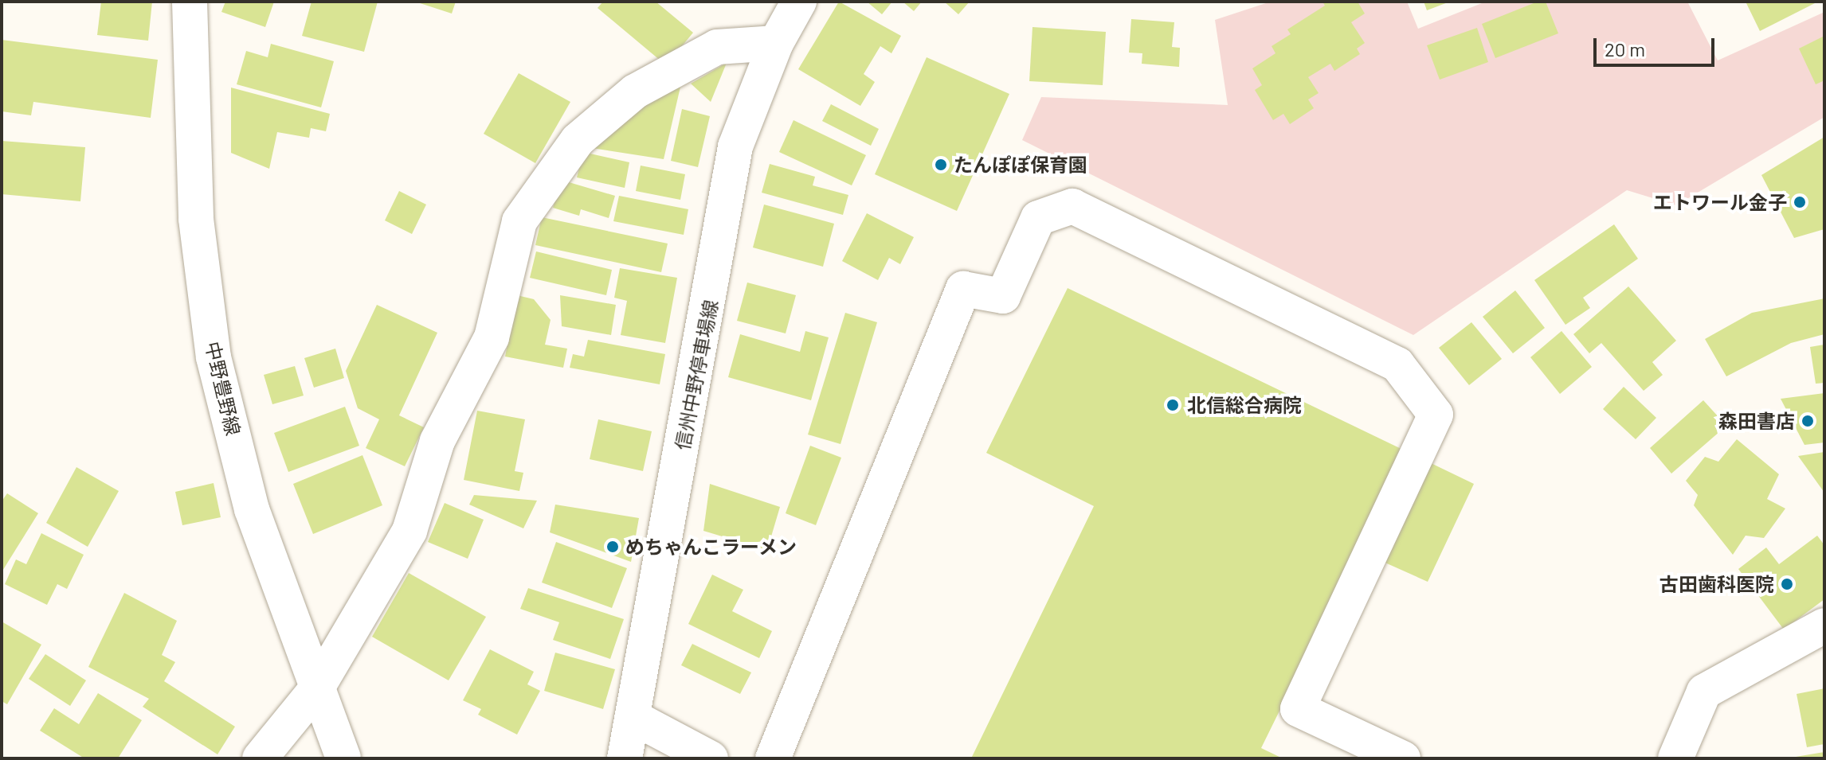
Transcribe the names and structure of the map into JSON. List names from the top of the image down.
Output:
{
  "streets": {
    "main road": ["信州中野停車場線", "中野豊野線"]
  },
  "places": [
    "たんぽぽ保育園",
    "エトワール金子",
    "北信総合病院",
    "森田書店",
    "めちゃんこラーメン",
    "古田歯科医院"
  ],
  "scale_bar": "20 m"
}
